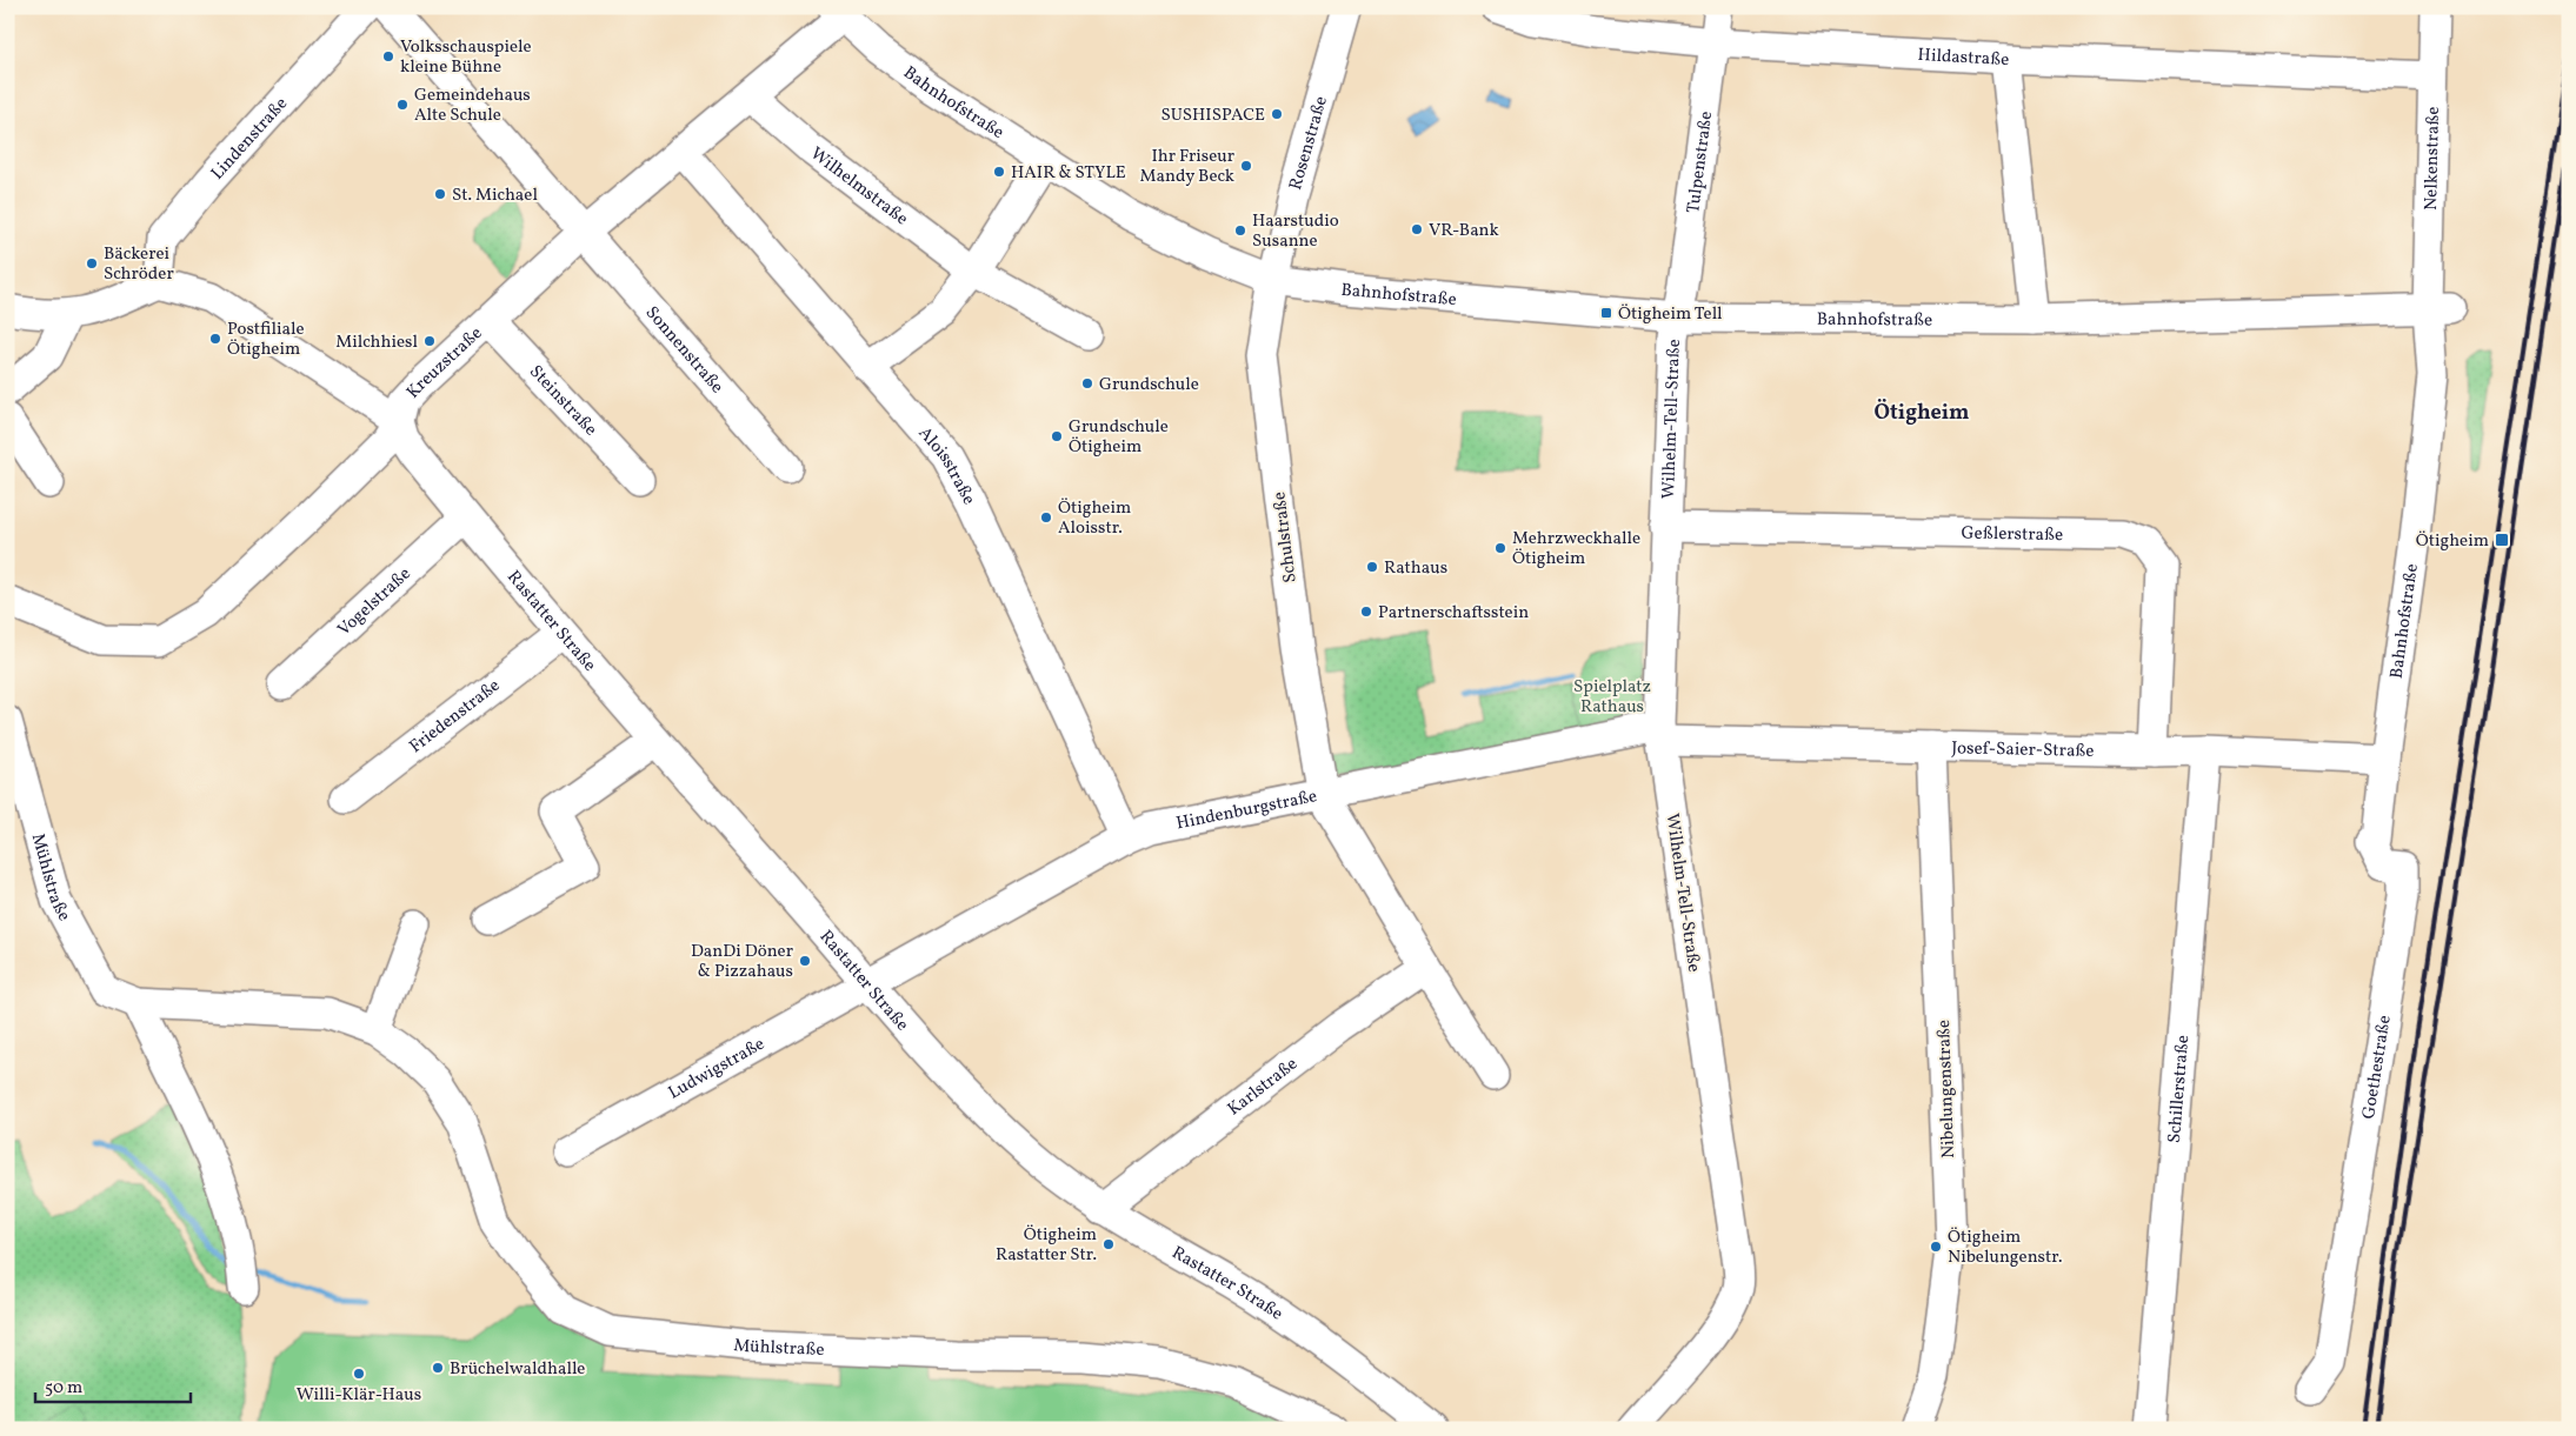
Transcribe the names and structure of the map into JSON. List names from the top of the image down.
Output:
{
  "streets": {
    "street": [
      "Hildastraße",
      "Bahnhofstraße",
      "Lindenstraße",
      "Rosenstraße",
      "Nelkenstraße",
      "Tulpenstraße",
      "Wilhelmstraße",
      "Sonnenstraße",
      "Kreuzstraße",
      "Steinstraße",
      "Wilhelm-Tell-Straße",
      "Aloisstraße",
      "Geßlerstraße",
      "Schulstraße",
      "Vogelstraße",
      "Rastatter Straße",
      "Friedenstraße",
      "Josef-Saier-Straße",
      "Hindenburgstraße",
      "Mühlstraße",
      "Goethestraße",
      "Ludwigstraße",
      "Karlstraße",
      "Nibelungenstraße",
      "Schillerstraße"
    ]
  },
  "crossings": [
    ["Hildastraße", "Nelkenstraße"],
    ["Hildastraße", "Tulpenstraße"],
    ["Bahnhofstraße", "Rosenstraße"],
    ["Bahnhofstraße", "Nelkenstraße"],
    ["Bahnhofstraße", "Tulpenstraße"],
    ["Bahnhofstraße", "Kreuzstraße"],
    ["Bahnhofstraße", "Wilhelm-Tell-Straße"],
    ["Bahnhofstraße", "Schulstraße"],
    ["Bahnhofstraße", "Josef-Saier-Straße"],
    ["Bahnhofstraße", "Goethestraße"],
    ["Rosenstraße", "Schulstraße"],
    ["Tulpenstraße", "Wilhelm-Tell-Straße"],
    ["Wilhelmstraße", "Kreuzstraße"],
    ["Sonnenstraße", "Kreuzstraße"],
    ["Kreuzstraße", "Steinstraße"],
    ["Kreuzstraße", "Aloisstraße"],
    ["Kreuzstraße", "Rastatter Straße"],
    ["Wilhelm-Tell-Straße", "Geßlerstraße"],
    ["Wilhelm-Tell-Straße", "Josef-Saier-Straße"],
    ["Wilhelm-Tell-Straße", "Hindenburgstraße"],
    ["Aloisstraße", "Hindenburgstraße"],
    ["Geßlerstraße", "Josef-Saier-Straße"],
    ["Schulstraße", "Hindenburgstraße"],
    ["Vogelstraße", "Rastatter Straße"],
    ["Rastatter Straße", "Friedenstraße"],
    ["Rastatter Straße", "Hindenburgstraße"],
    ["Rastatter Straße", "Ludwigstraße"],
    ["Rastatter Straße", "Karlstraße"],
    ["Josef-Saier-Straße", "Hindenburgstraße"],
    ["Josef-Saier-Straße", "Goethestraße"],
    ["Josef-Saier-Straße", "Nibelungenstraße"],
    ["Josef-Saier-Straße", "Schillerstraße"],
    ["Hindenburgstraße", "Ludwigstraße"]
  ],
  "districts": ["Ötigheim"],
  "parks": ["Spielplatz Rathaus"],
  "places": {
    "other": [
      "Volksschauspiele kleine Bühne",
      "Gemeindehaus Alte Schule",
      "SUSHISPACE",
      "Ihr Friseur Mandy Beck",
      "HAIR & STYLE",
      "St. Michael",
      "VR-Bank",
      "Haarstudio Susanne",
      "Bäckerei Schröder",
      "Postfiliale Ötigheim",
      "Milchhiesl",
      "Grundschule",
      "Grundschule Ötigheim",
      "Ötigheim Aloisstr.",
      "Mehrzweckhalle Ötigheim",
      "Rathaus",
      "Partnerschaftsstein",
      "DanDi Döner & Pizzahaus",
      "Ötigheim Rastatter Str.",
      "Ötigheim Nibelungenstr.",
      "Brüchelwaldhalle",
      "Willi-Klär-Haus"
    ],
    "transit": ["Ötigheim Tell", "Ötigheim"]
  },
  "scale_bar": "50 m"
}
